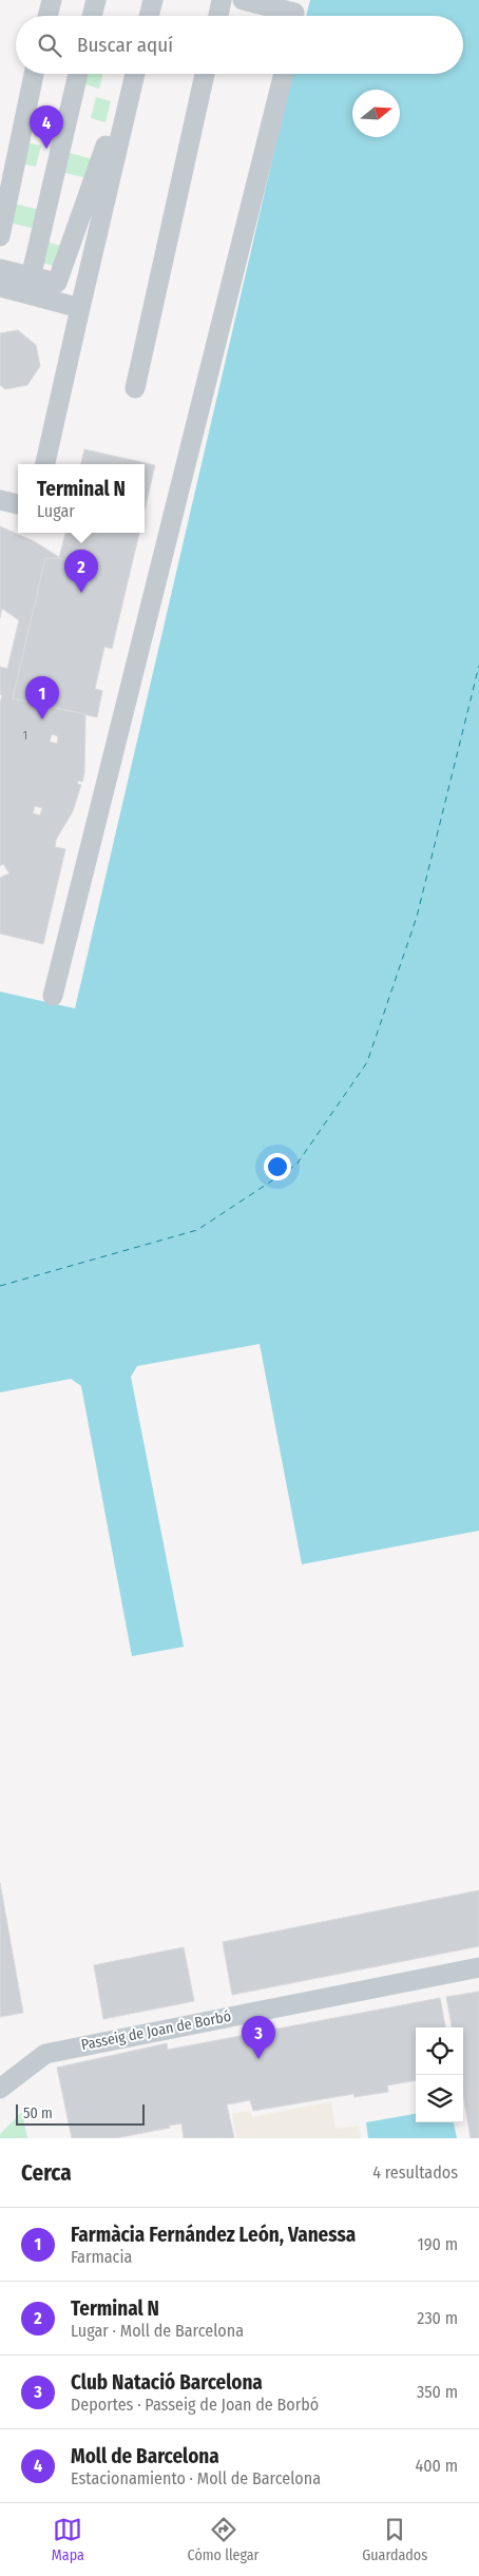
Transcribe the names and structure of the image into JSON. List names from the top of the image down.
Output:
{
  "streets": {
    "street": ["Passeig de Joan de Borbó"]
  },
  "house_numbers": ["1"],
  "scale_bar": "50 m",
  "north": "right",
  "page": {
    "search": "Buscar aquí",
    "pins": [
      "4",
      "2",
      "1",
      "3"
    ],
    "popup": ["Terminal N", "Lugar"],
    "scale": "50 m",
    "heading": ["Cerca", "4 resultados"],
    "list": [
      {
        "mark": "1",
        "name": "Farmàcia Fernández León, Vanessa",
        "note": "Farmacia",
        "value": "190 m"
      },
      {
        "mark": "2",
        "name": "Terminal N",
        "note": "Lugar · Moll de Barcelona",
        "value": "230 m"
      },
      {
        "mark": "3",
        "name": "Club Natació Barcelona",
        "note": "Deportes · Passeig de Joan de Borbó",
        "value": "350 m"
      },
      {
        "mark": "4",
        "name": "Moll de Barcelona",
        "note": "Estacionamiento · Moll de Barcelona",
        "value": "400 m"
      }
    ],
    "nav": ["Mapa", "Cómo llegar", "Guardados"]
  }
}
